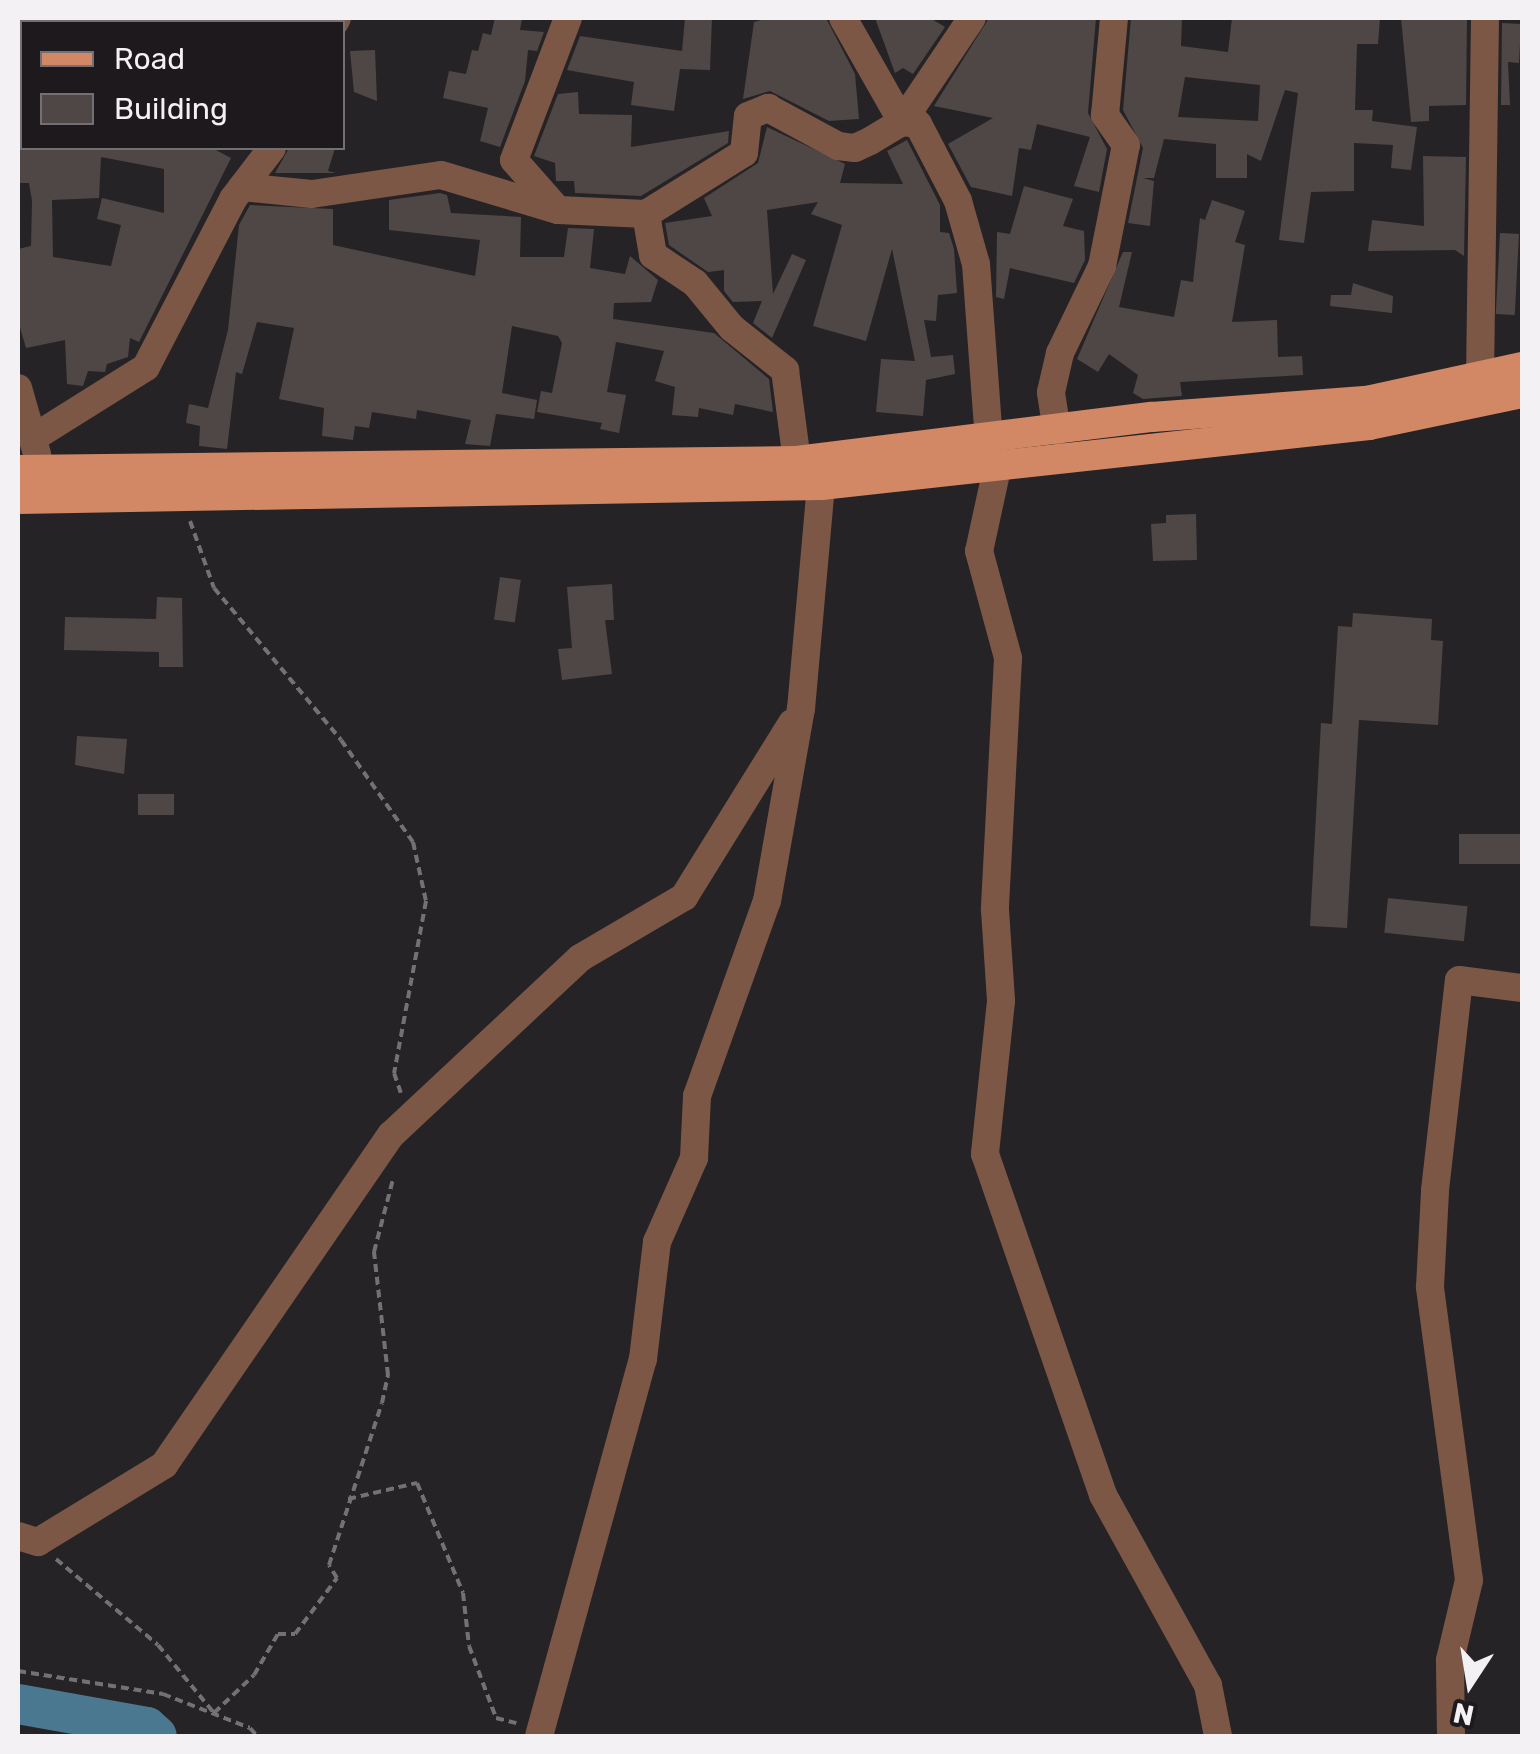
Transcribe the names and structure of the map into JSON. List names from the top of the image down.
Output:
{
  "legend": ["Road", "Building"],
  "north": "bottom"
}
